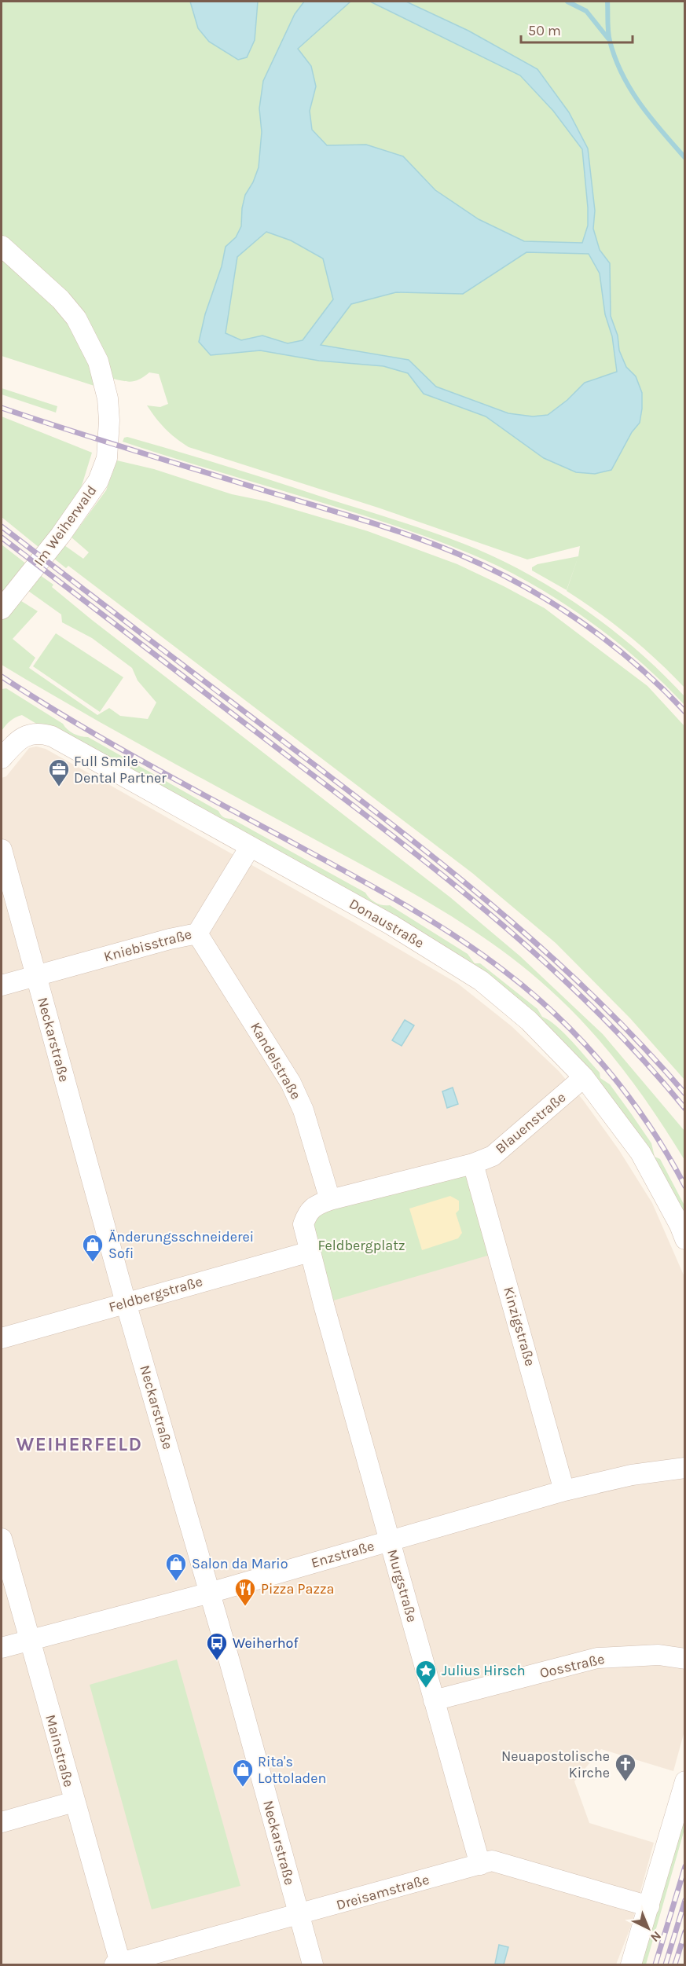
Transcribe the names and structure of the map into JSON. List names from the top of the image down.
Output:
{
  "streets": {
    "street": [
      "Im Weiherwald",
      "Donaustraße",
      "Kniebisstraße",
      "Neckarstraße",
      "Kandelstraße",
      "Blauenstraße",
      "Feldbergstraße",
      "Kinzigstraße",
      "Enzstraße",
      "Murgstraße",
      "Oosstraße",
      "Mainstraße",
      "Dreisamstraße"
    ]
  },
  "crossings": [
    ["Donaustraße", "Kniebisstraße"],
    ["Donaustraße", "Blauenstraße"],
    ["Kniebisstraße", "Neckarstraße"],
    ["Kniebisstraße", "Kandelstraße"],
    ["Neckarstraße", "Feldbergstraße"],
    ["Neckarstraße", "Enzstraße"],
    ["Neckarstraße", "Dreisamstraße"],
    ["Blauenstraße", "Kinzigstraße"],
    ["Feldbergstraße", "Murgstraße"],
    ["Kinzigstraße", "Enzstraße"],
    ["Enzstraße", "Murgstraße"],
    ["Enzstraße", "Mainstraße"],
    ["Murgstraße", "Oosstraße"],
    ["Murgstraße", "Dreisamstraße"],
    ["Mainstraße", "Dreisamstraße"]
  ],
  "districts": ["WEIHERFELD"],
  "parks": ["Feldbergplatz"],
  "places": {
    "office": ["Full Smile Dental Partner"],
    "shop": ["Änderungsschneiderei Sofi", "Salon da Mario", "Rita's Lottoladen"],
    "restaurant": ["Pizza Pazza"],
    "bus stop": ["Weiherhof"],
    "place": ["Julius Hirsch"],
    "church": ["Neuapostolische Kirche"]
  },
  "scale_bar": "50 m",
  "north": "bottom right"
}
